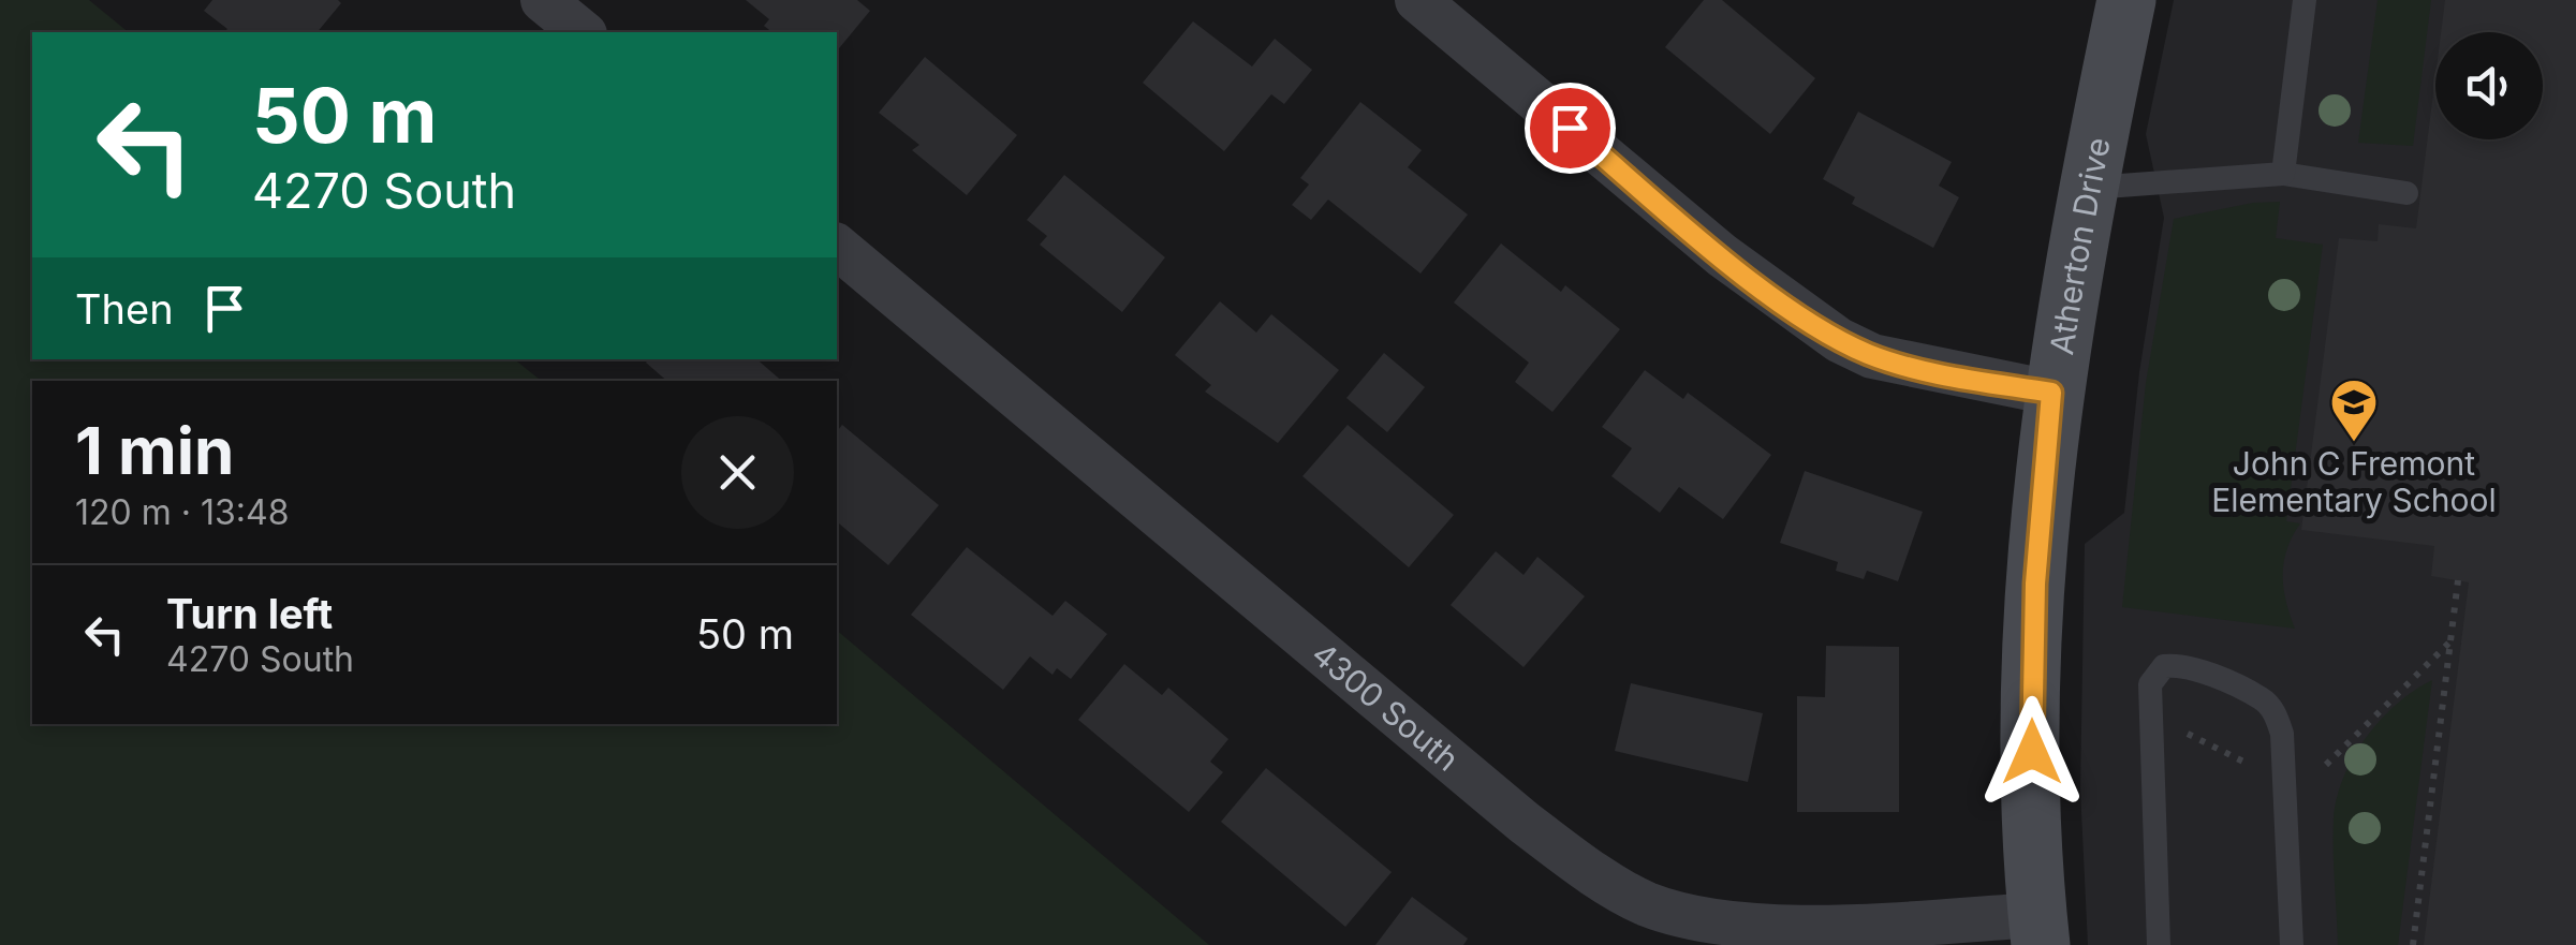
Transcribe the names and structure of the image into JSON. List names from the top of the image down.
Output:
{
  "streets": {
    "street": ["Atherton Drive", "4300 South"]
  },
  "crossings": [
    ["Atherton Drive", "4300 South"]
  ],
  "places": {
    "school or university": ["John C Fremont Elementary School"]
  },
  "page": {
    "turn": ["50 m", "4270 South"],
    "then": "Then",
    "heading": ["1 min", "120 m · 13:48"],
    "list": [
      {
        "name": "Turn left",
        "note": "4270 South",
        "value": "50 m"
      }
    ]
  }
}
